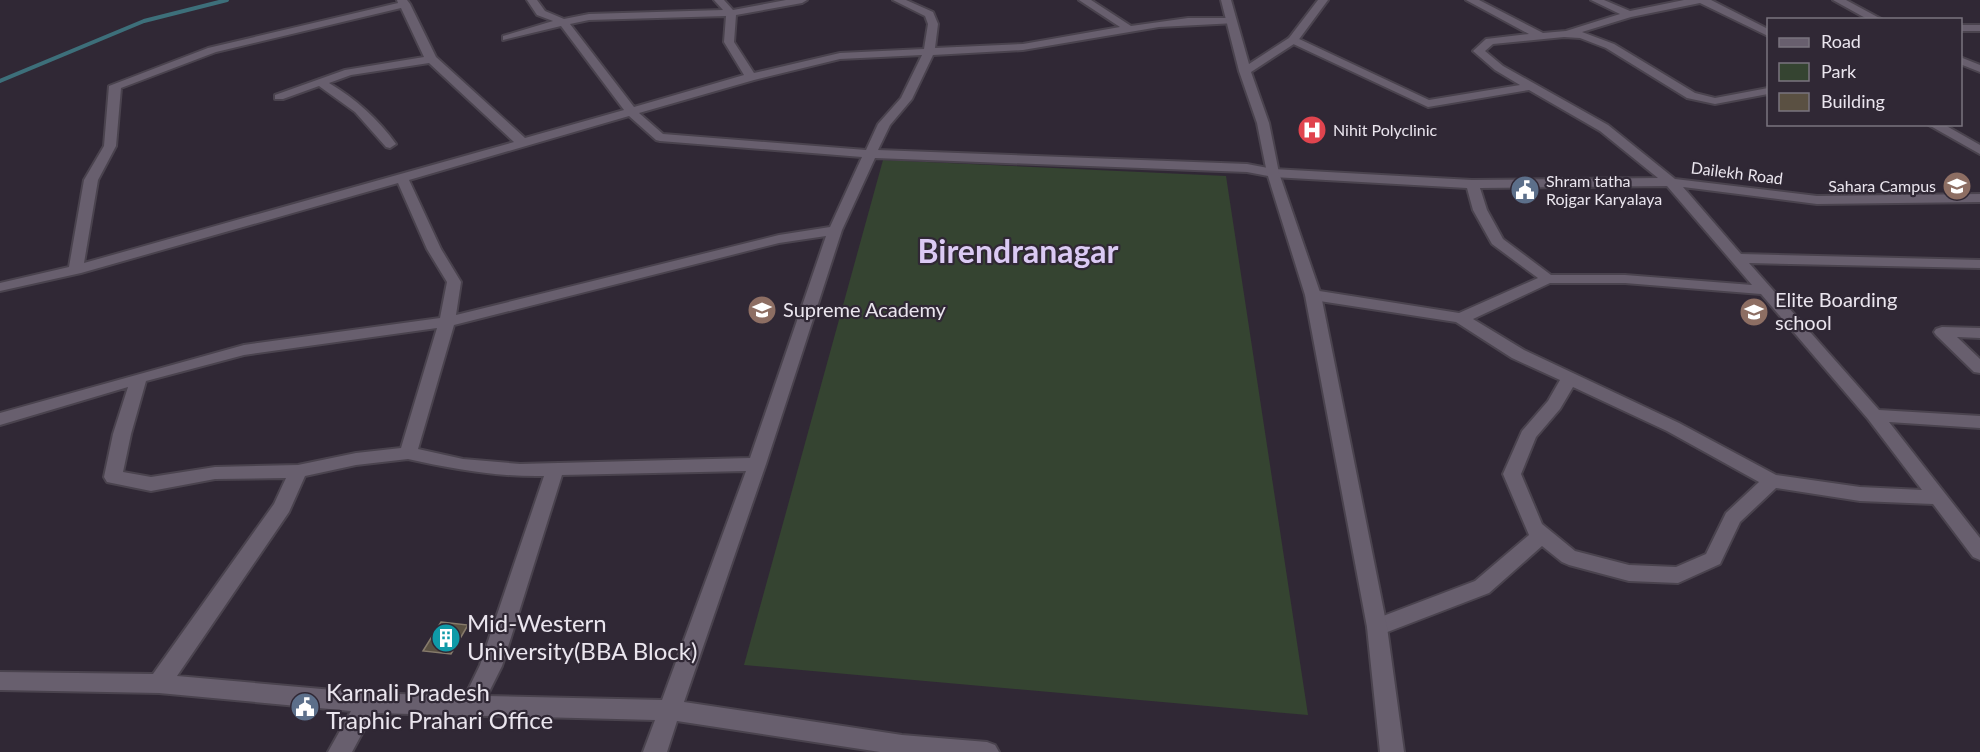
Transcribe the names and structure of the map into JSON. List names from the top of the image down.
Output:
{
  "streets": {
    "street": ["Dailekh Road"]
  },
  "districts": ["Birendranagar"],
  "places": {
    "hospital": ["Nihit Polyclinic"],
    "school or university": ["Sahara Campus", "Supreme Academy", "Elite Boarding school"],
    "public building": ["Shram tatha Rojgar Karyalaya", "Karnali Pradesh Traphic Prahari Office"],
    "building": ["Mid-Western University(BBA Block)"]
  },
  "legend": ["Road", "Park", "Building"]
}
